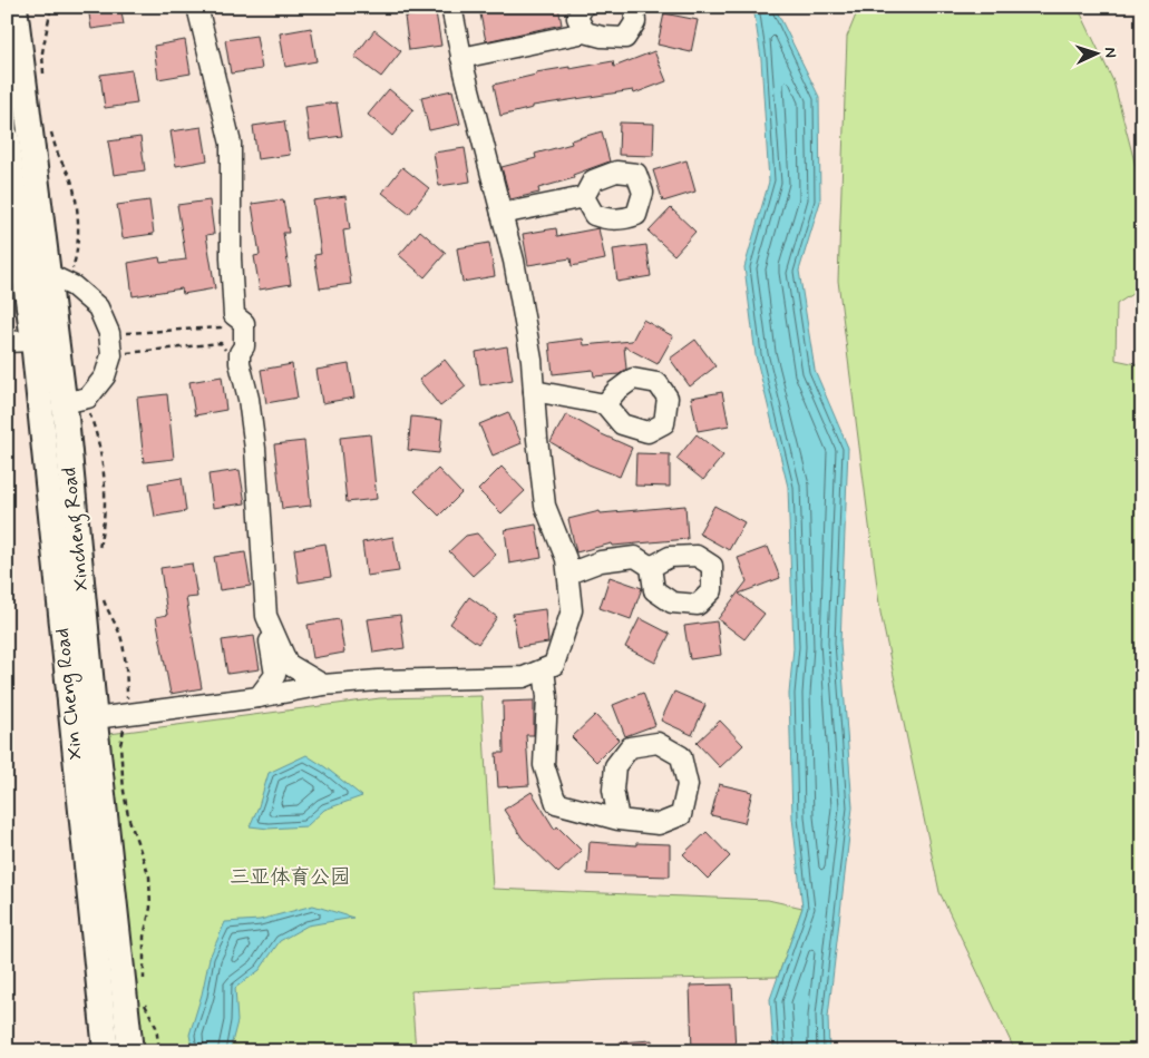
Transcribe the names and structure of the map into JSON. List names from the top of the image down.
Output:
{
  "streets": {
    "main road": ["Xincheng Road", "Xin Cheng Road"]
  },
  "parks": ["三亚体育公园"],
  "north": "right"
}
